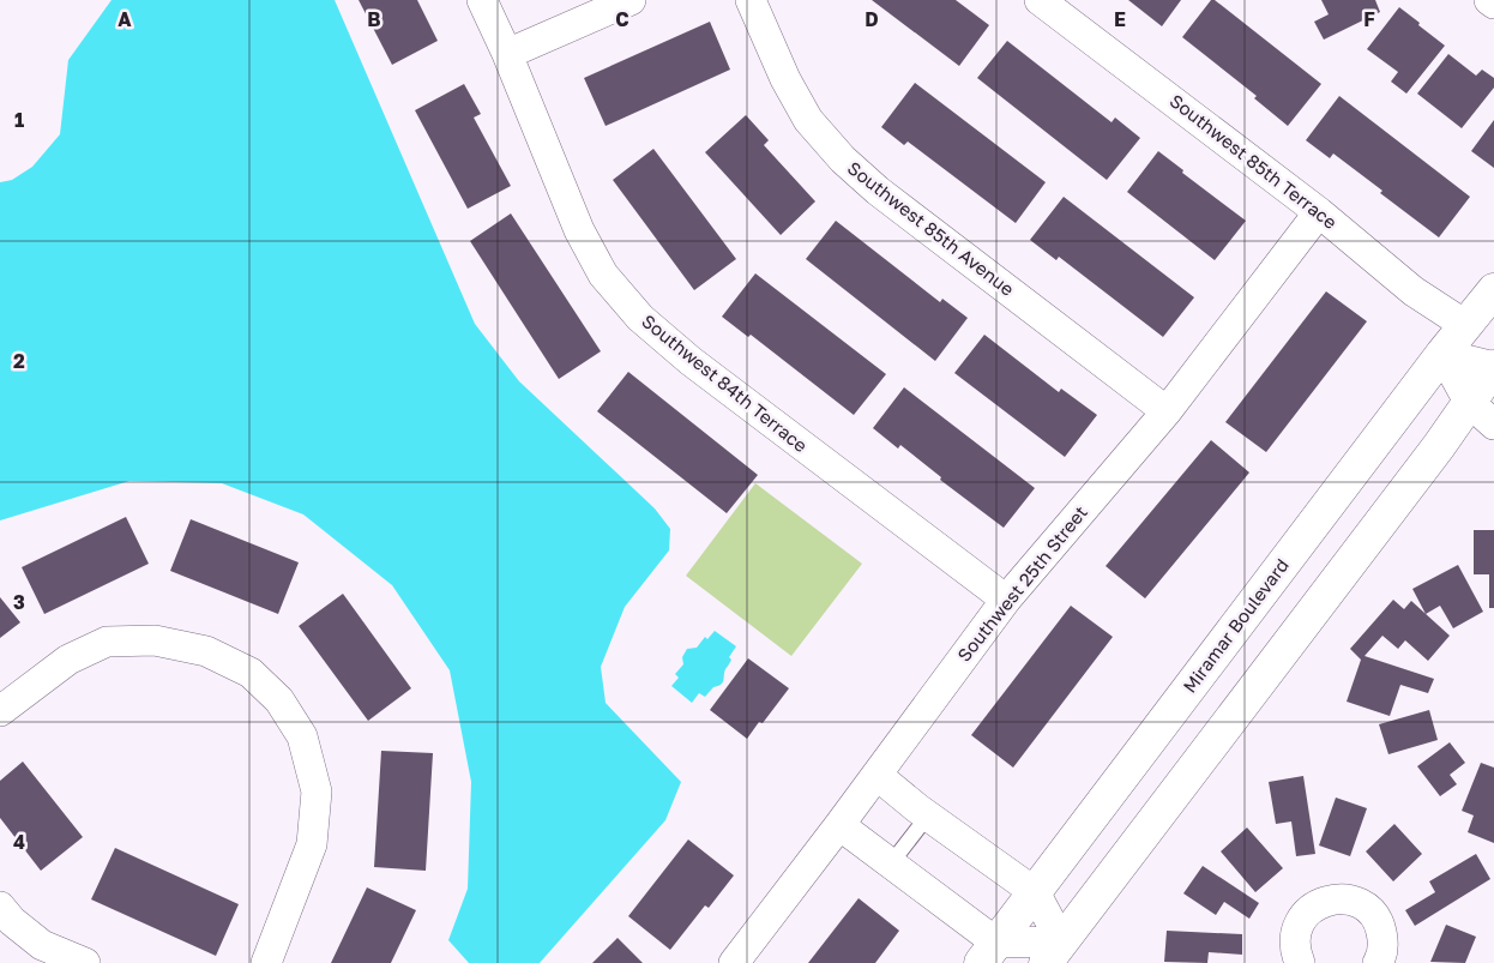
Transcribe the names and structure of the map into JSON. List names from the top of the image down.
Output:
{
  "streets": {
    "street": [
      "Southwest 85th Terrace",
      "Southwest 85th Avenue",
      "Southwest 84th Terrace",
      "Southwest 25th Street",
      "Miramar Boulevard"
    ]
  },
  "crossings": [
    ["Southwest 85th Terrace", "Southwest 25th Street"],
    ["Southwest 85th Terrace", "Miramar Boulevard"],
    ["Southwest 85th Avenue", "Southwest 25th Street"],
    ["Southwest 84th Terrace", "Southwest 25th Street"]
  ],
  "grid": {
    "columns": [
      "A",
      "B",
      "C",
      "D",
      "E",
      "F"
    ],
    "rows": [
      "1",
      "2",
      "3",
      "4"
    ]
  }
}
